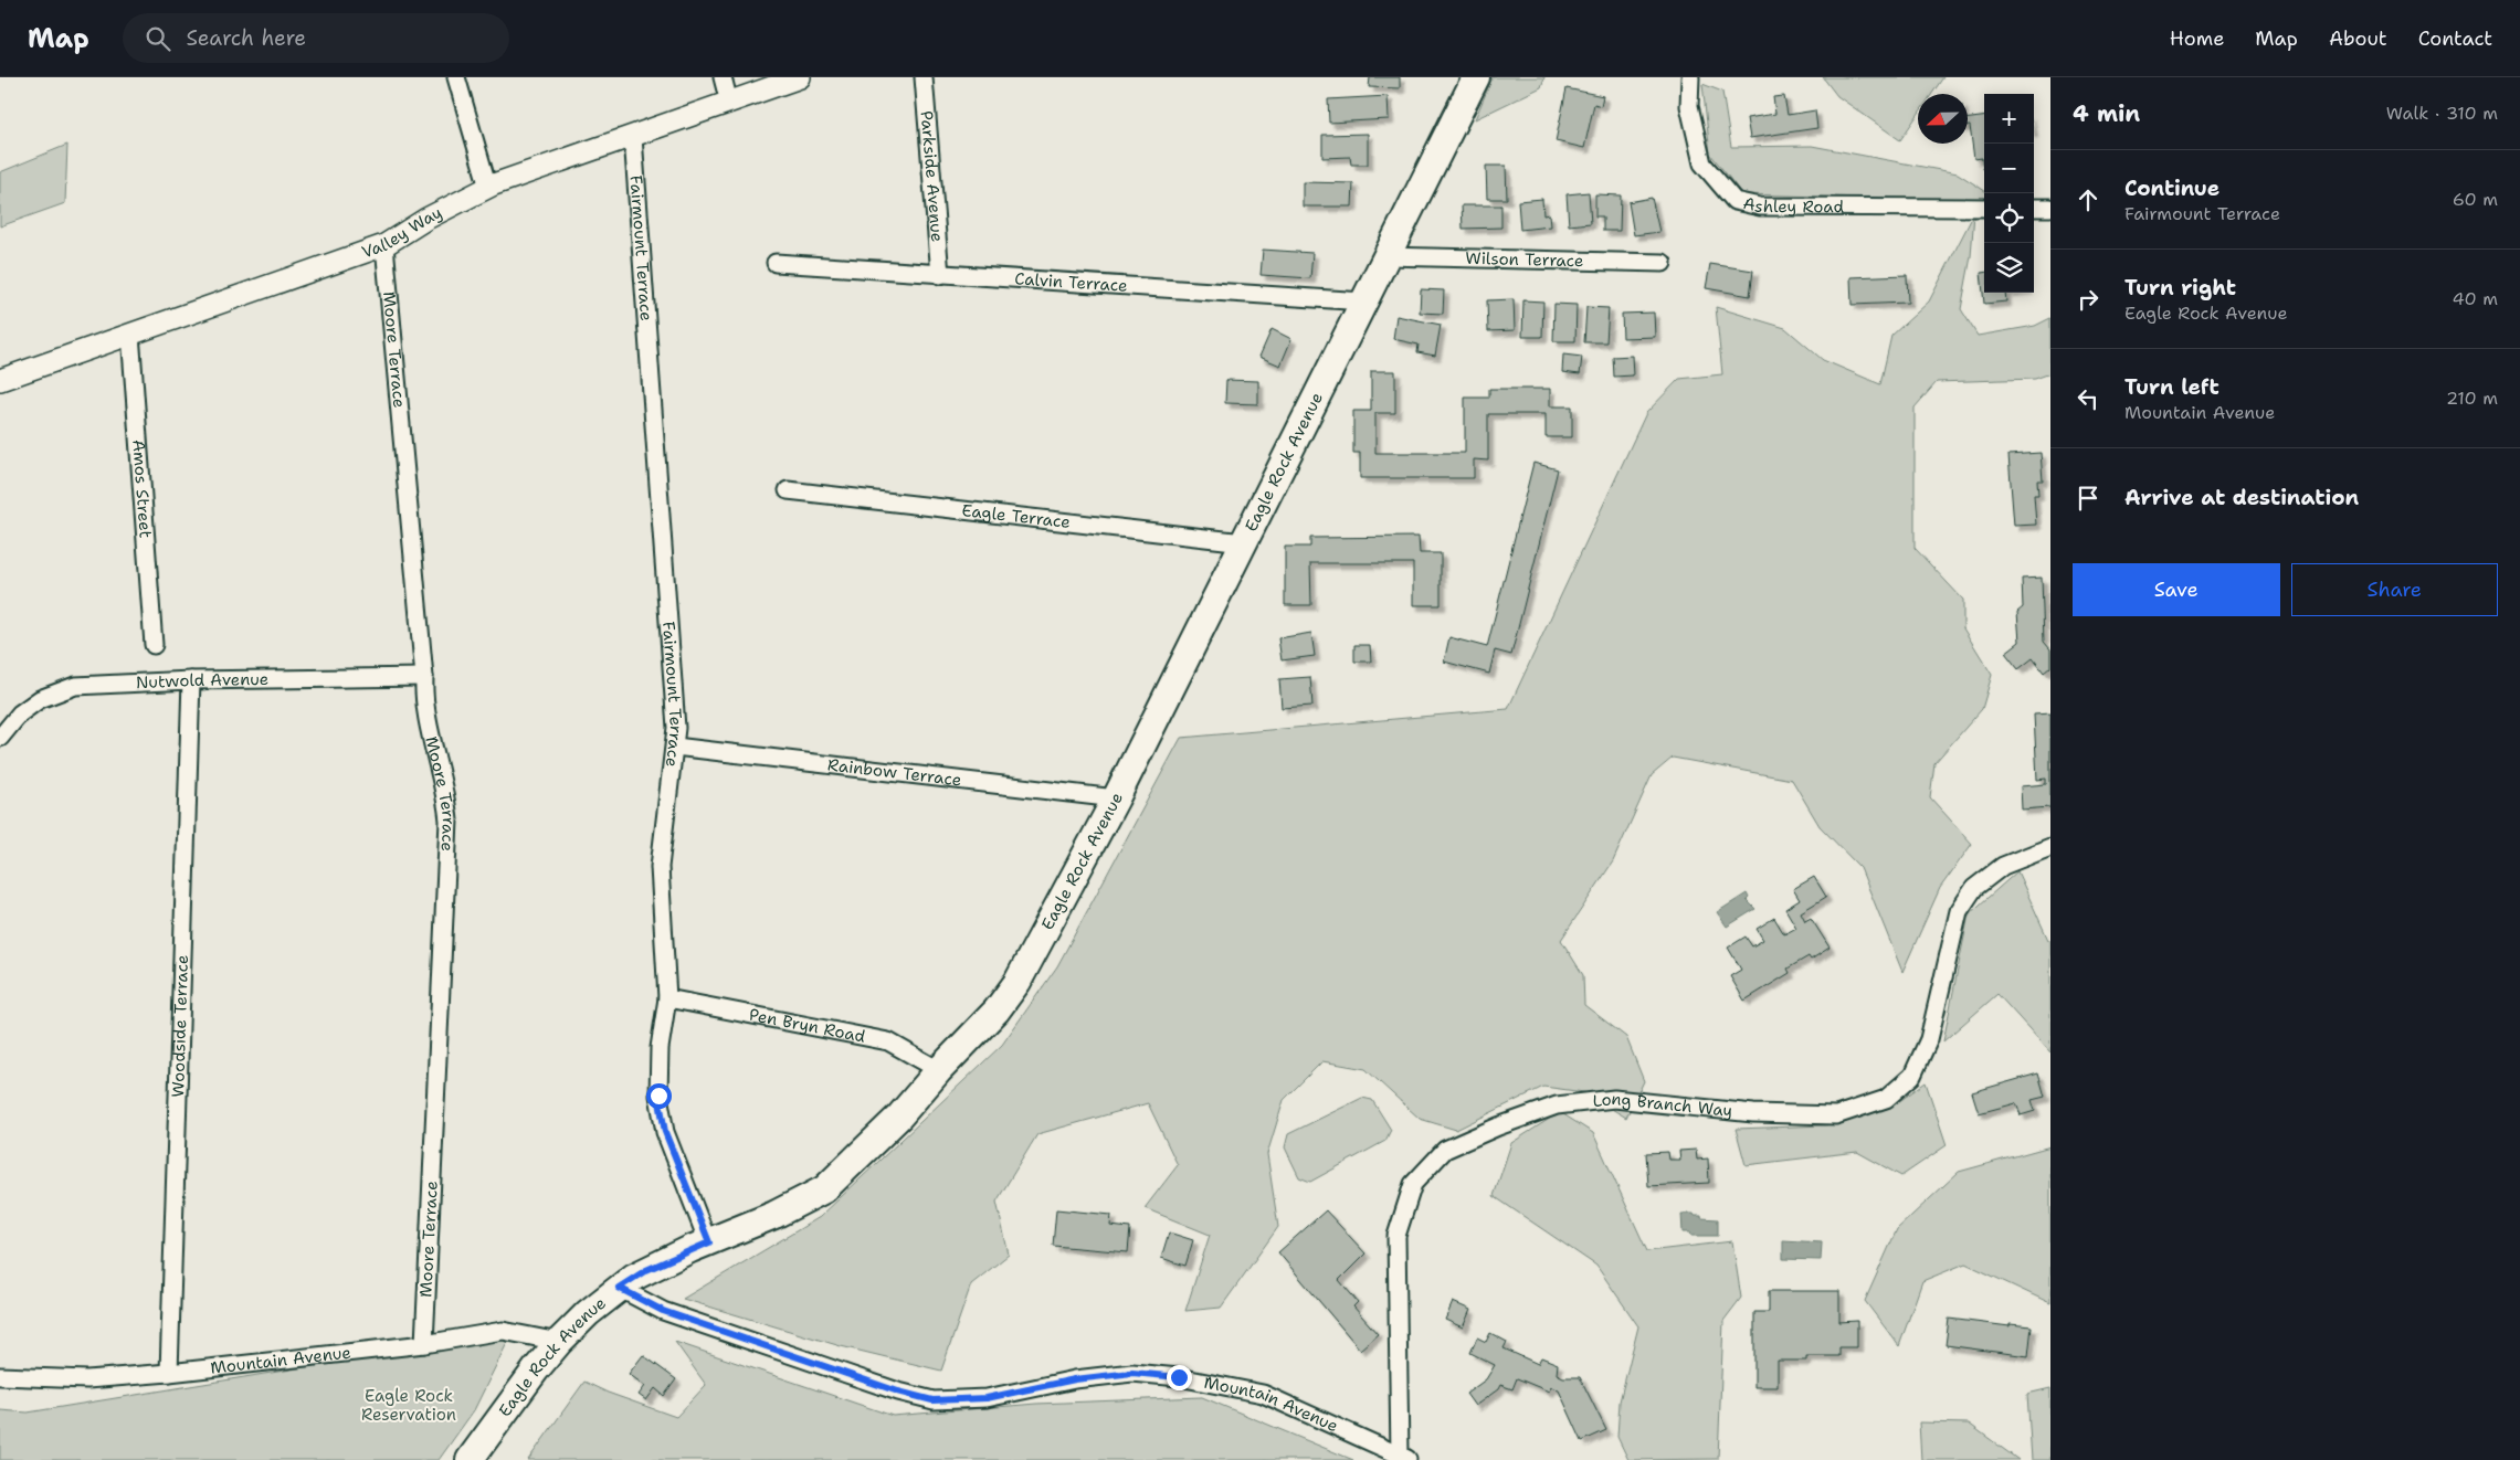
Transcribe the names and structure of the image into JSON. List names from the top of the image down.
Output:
{
  "streets": {
    "main road": ["Eagle Rock Avenue"],
    "street": [
      "Parkside Avenue",
      "Ashley Road",
      "Valley Way",
      "Fairmount Terrace",
      "Wilson Terrace",
      "Calvin Terrace",
      "Moore Terrace",
      "Amos Street",
      "Eagle Terrace",
      "Nutwold Avenue",
      "Rainbow Terrace",
      "Woodside Terrace",
      "Pen Bryn Road",
      "Long Branch Way",
      "Mountain Avenue"
    ]
  },
  "crossings": [
    ["Parkside Avenue", "Calvin Terrace"],
    ["Valley Way", "Fairmount Terrace"],
    ["Valley Way", "Moore Terrace"],
    ["Valley Way", "Amos Street"],
    ["Fairmount Terrace", "Eagle Rock Avenue"],
    ["Fairmount Terrace", "Rainbow Terrace"],
    ["Fairmount Terrace", "Pen Bryn Road"],
    ["Wilson Terrace", "Eagle Rock Avenue"],
    ["Calvin Terrace", "Eagle Rock Avenue"],
    ["Moore Terrace", "Nutwold Avenue"],
    ["Moore Terrace", "Mountain Avenue"],
    ["Eagle Rock Avenue", "Eagle Terrace"],
    ["Eagle Rock Avenue", "Rainbow Terrace"],
    ["Eagle Rock Avenue", "Pen Bryn Road"],
    ["Eagle Rock Avenue", "Mountain Avenue"],
    ["Nutwold Avenue", "Woodside Terrace"],
    ["Woodside Terrace", "Mountain Avenue"],
    ["Long Branch Way", "Mountain Avenue"]
  ],
  "parks": ["Eagle Rock Reservation"],
  "north": "left",
  "page": {
    "header": "Map",
    "search": "Search here",
    "nav": [
      "Home",
      "Map",
      "About",
      "Contact"
    ],
    "heading": ["4 min", "Walk · 310 m"],
    "map_buttons": ["+", "−"],
    "list": [
      ["Continue", "Fairmount Terrace", "60 m"],
      ["Turn right", "Eagle Rock Avenue", "40 m"],
      ["Turn left", "Mountain Avenue", "210 m"],
      "Arrive at destination"
    ],
    "buttons": ["Save", "Share"]
  }
}
